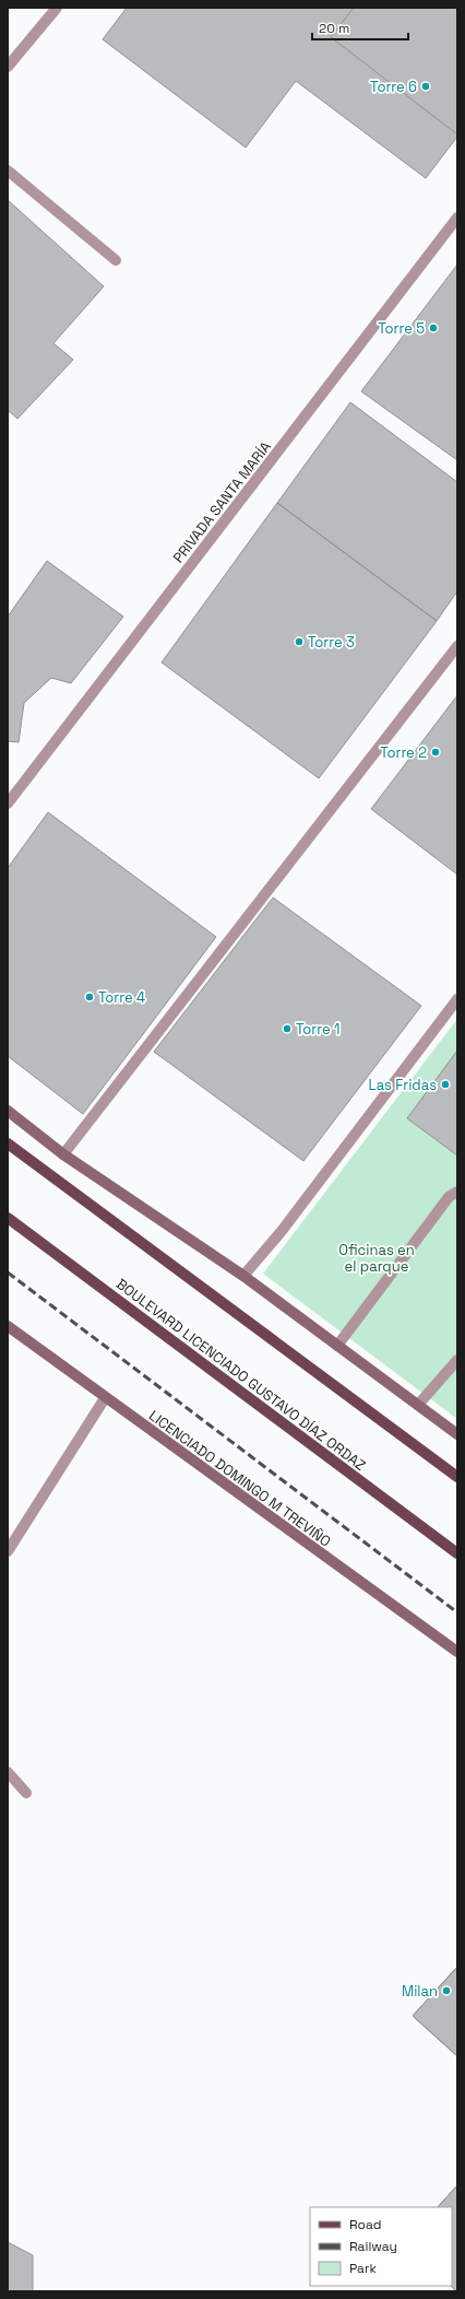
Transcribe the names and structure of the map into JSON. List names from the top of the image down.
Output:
{
  "streets": {
    "main road": ["BOULEVARD LICENCIADO GUSTAVO DÍAZ ORDAZ", "LICENCIADO DOMINGO M TREVIÑO"],
    "street": ["PRIVADA SANTA MARÍA"]
  },
  "parks": ["Oficinas en el parque"],
  "places": [
    "Torre 6",
    "Torre 5",
    "Torre 3",
    "Torre 2",
    "Torre 4",
    "Torre 1",
    "Las Fridas",
    "Milan"
  ],
  "legend": ["Road", "Railway", "Park"],
  "scale_bar": "20 m"
}
